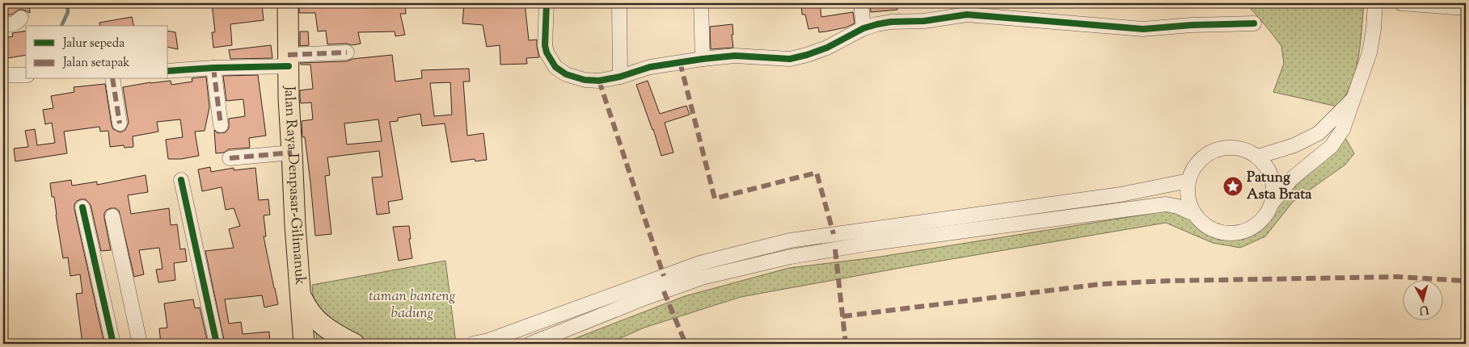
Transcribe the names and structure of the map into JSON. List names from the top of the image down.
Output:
{
  "streets": {
    "highway": ["Jalan Raya Denpasar-Gilimanuk"]
  },
  "parks": ["taman banteng badung"],
  "places": {
    "place": ["Patung Asta Brata"]
  },
  "legend": ["Jalur sepeda", "Jalan setapak"],
  "north": "bottom"
}
